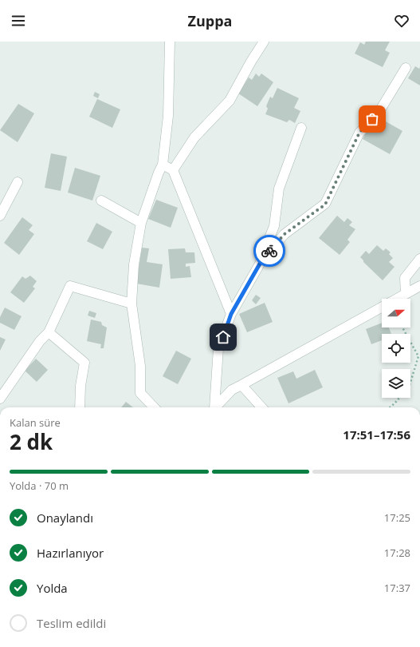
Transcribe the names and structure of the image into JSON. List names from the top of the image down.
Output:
{
  "north": "right",
  "page": {
    "header": "Zuppa",
    "heading": ["2 dk", "Kalan süre", "17:51–17:56"],
    "bar": "Yolda · 70 m",
    "list": [
      ["Onaylandı", "17:25"],
      ["Hazırlanıyor", "17:28"],
      ["Yolda", "17:37"],
      "Teslim edildi"
    ]
  }
}
